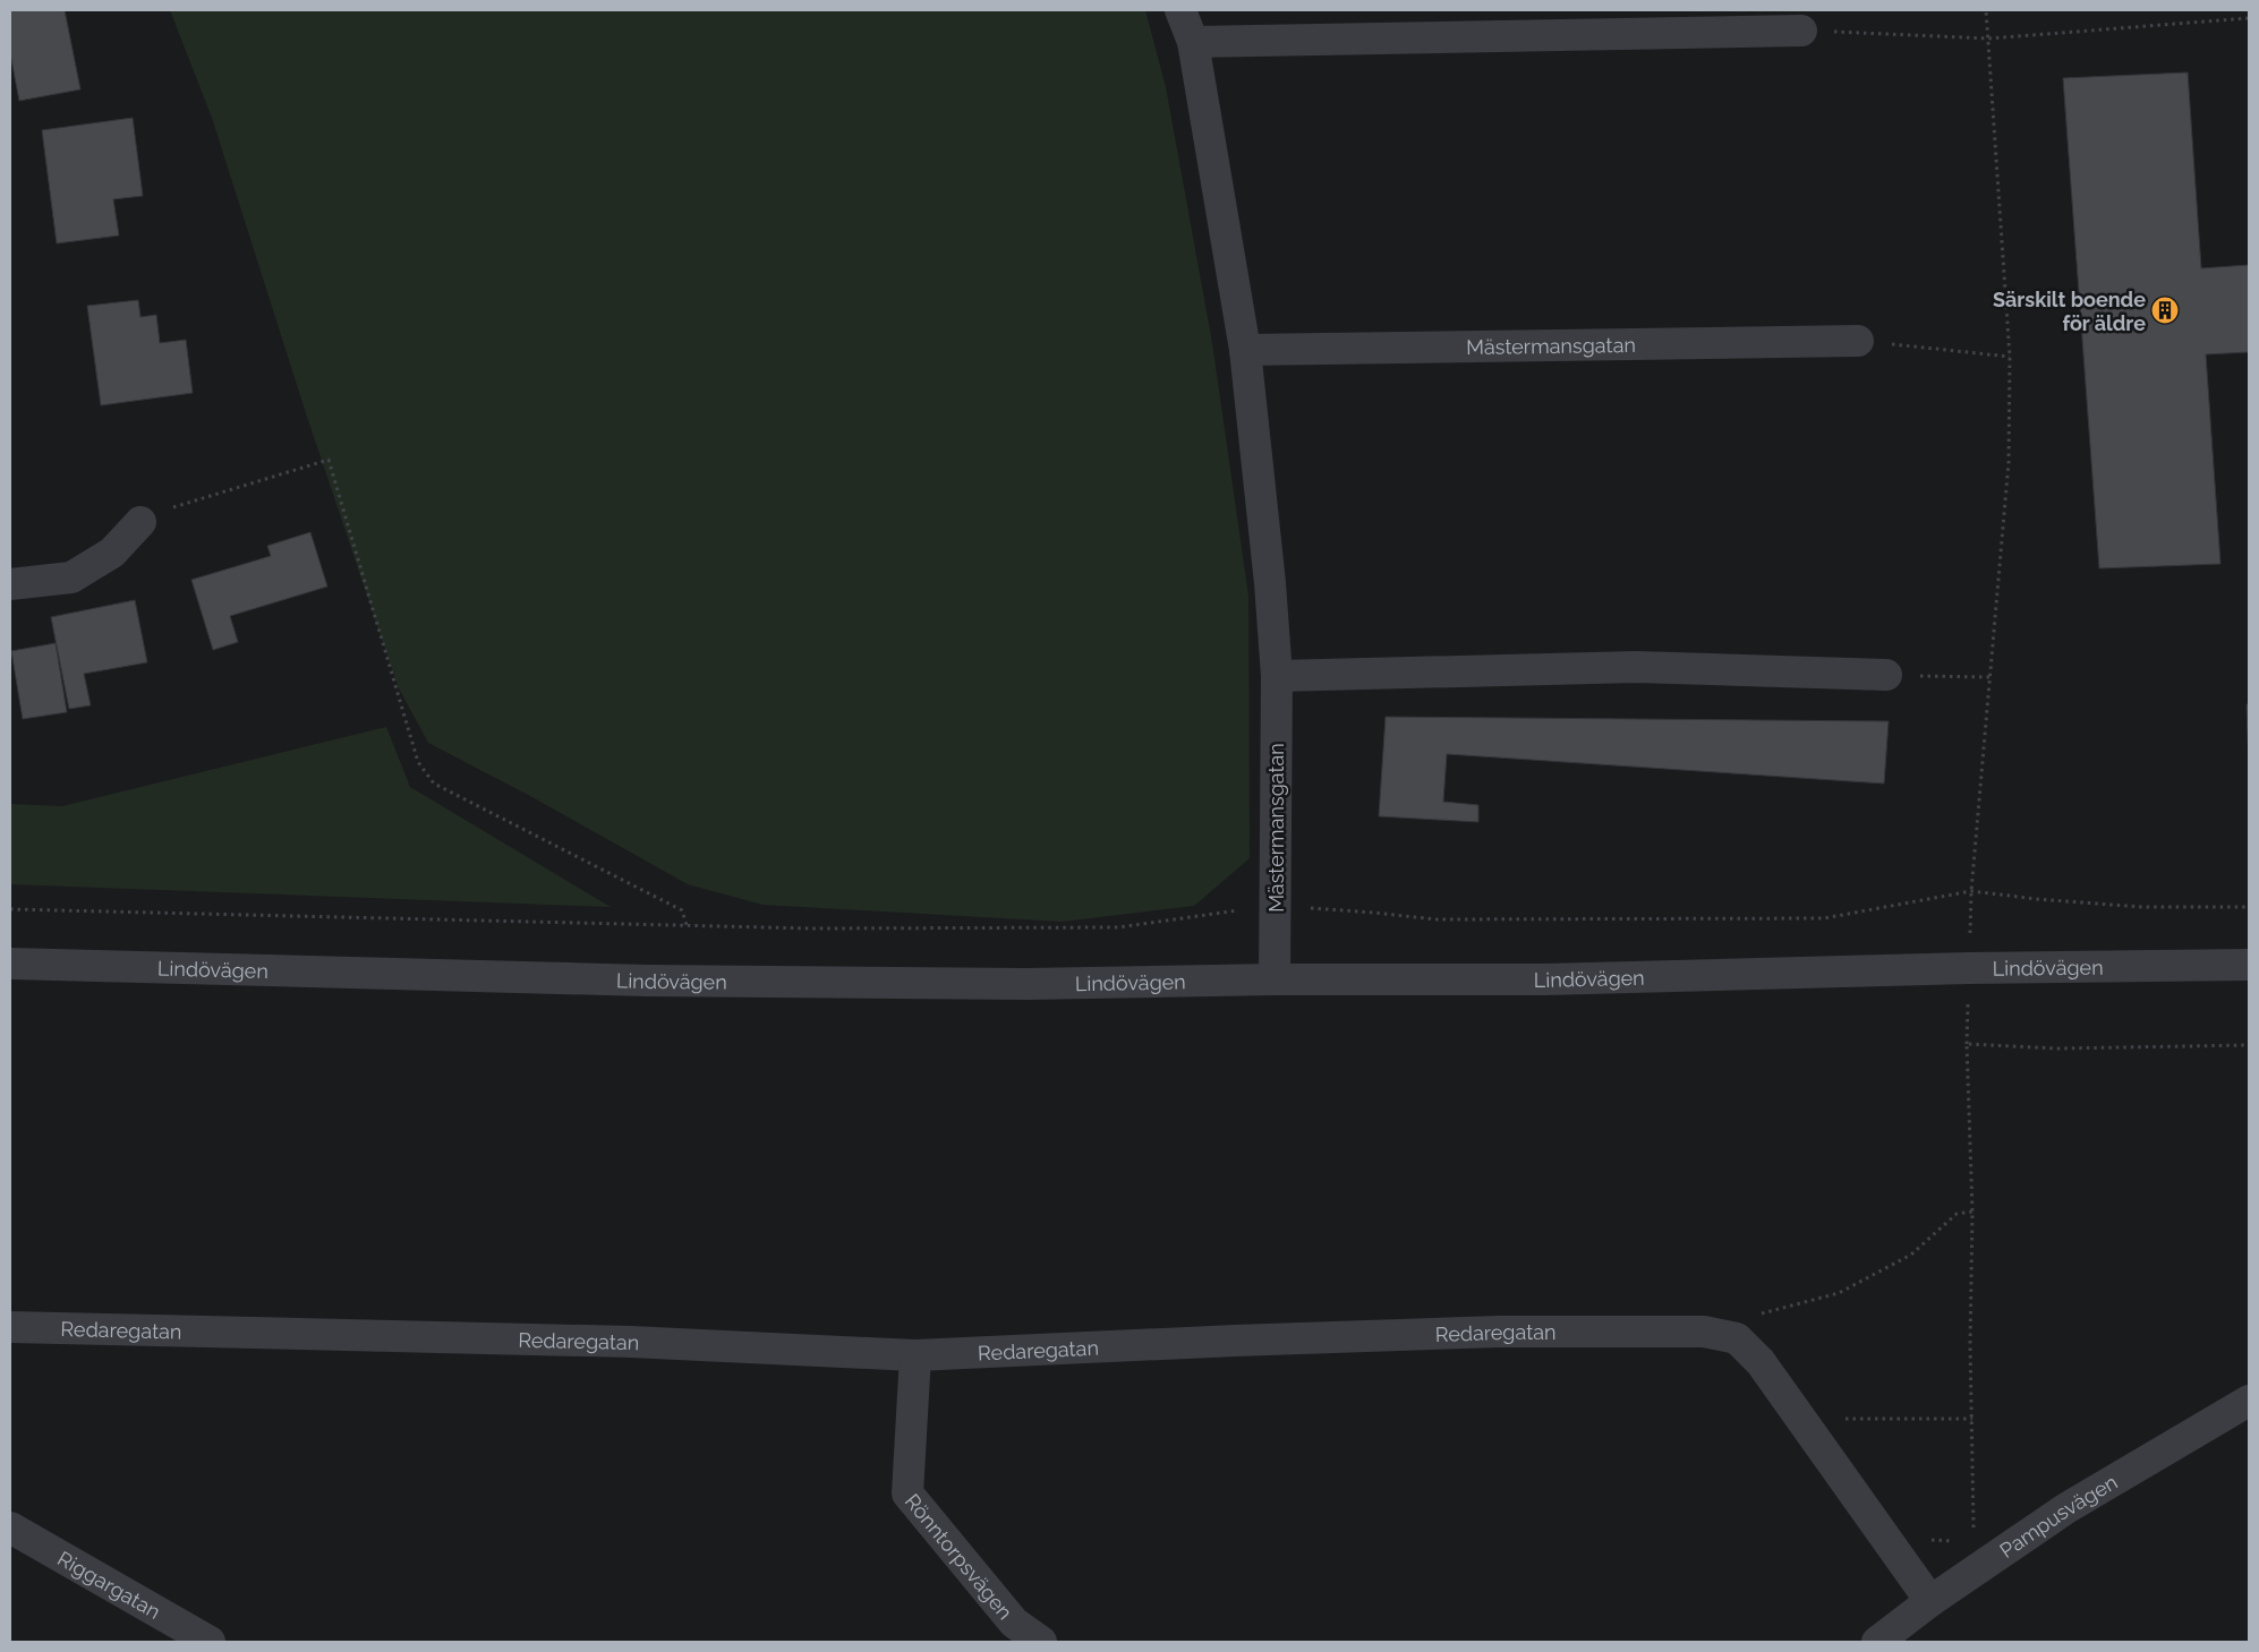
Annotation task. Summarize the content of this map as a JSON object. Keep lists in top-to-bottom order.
{
  "streets": {
    "street": [
      "Mästermansgatan",
      "Lindövägen",
      "Redaregatan",
      "Pampusvägen",
      "Rönntorpsvägen",
      "Riggargatan"
    ]
  },
  "crossings": [
    ["Mästermansgatan", "Lindövägen"],
    ["Redaregatan", "Rönntorpsvägen"]
  ],
  "places": {
    "building": ["Särskilt boende för äldre"]
  }
}
